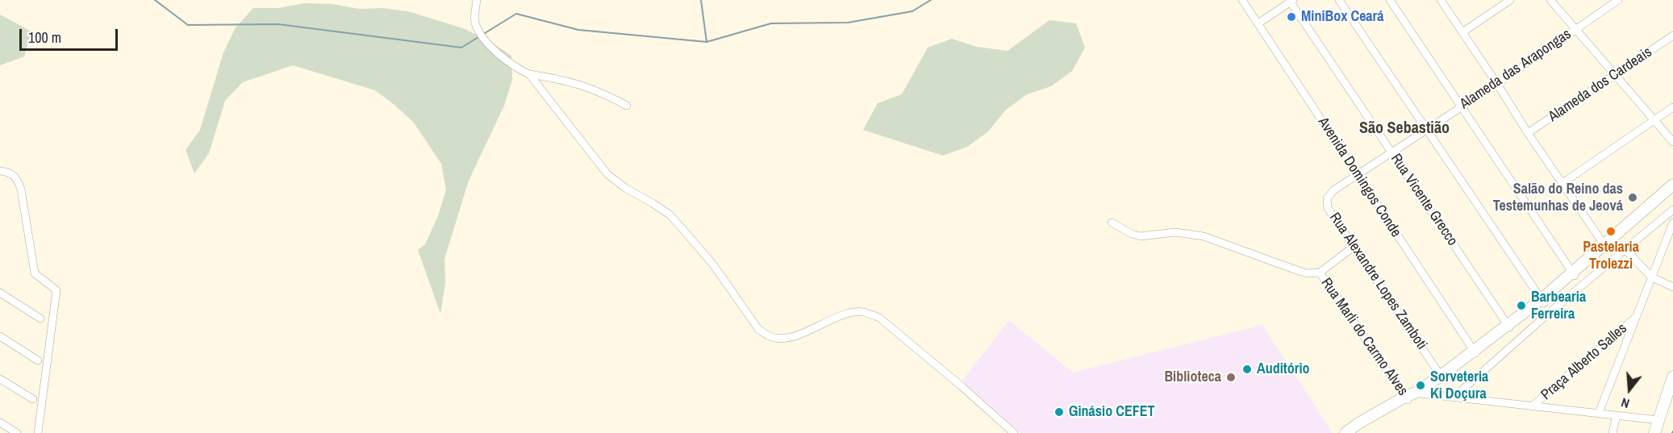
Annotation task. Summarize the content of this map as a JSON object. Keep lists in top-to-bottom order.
{
  "streets": {
    "street": [
      "Alameda das Arapongas",
      "Alameda dos Cardeais",
      "Avenida Domingos Conde",
      "Rua Vicente Grecco",
      "Rua Alexandre Lopes Zamboti",
      "Rua Marli do Carmo Alves",
      "Praça Alberto Salles"
    ]
  },
  "crossings": [
    ["Alameda das Arapongas", "Avenida Domingos Conde"],
    ["Alameda das Arapongas", "Rua Vicente Grecco"],
    ["Alameda das Arapongas", "Rua Alexandre Lopes Zamboti"]
  ],
  "districts": ["São Sebastião"],
  "places": [
    "MiniBox Ceará",
    "Salão do Reino das Testemunhas de Jeová",
    "Pastelaria Trolezzi",
    "Barbearia Ferreira",
    "Auditório",
    "Biblioteca",
    "Sorveteria Ki Doçura",
    "Ginásio CEFET"
  ],
  "scale_bar": "100 m",
  "north": "bottom"
}
